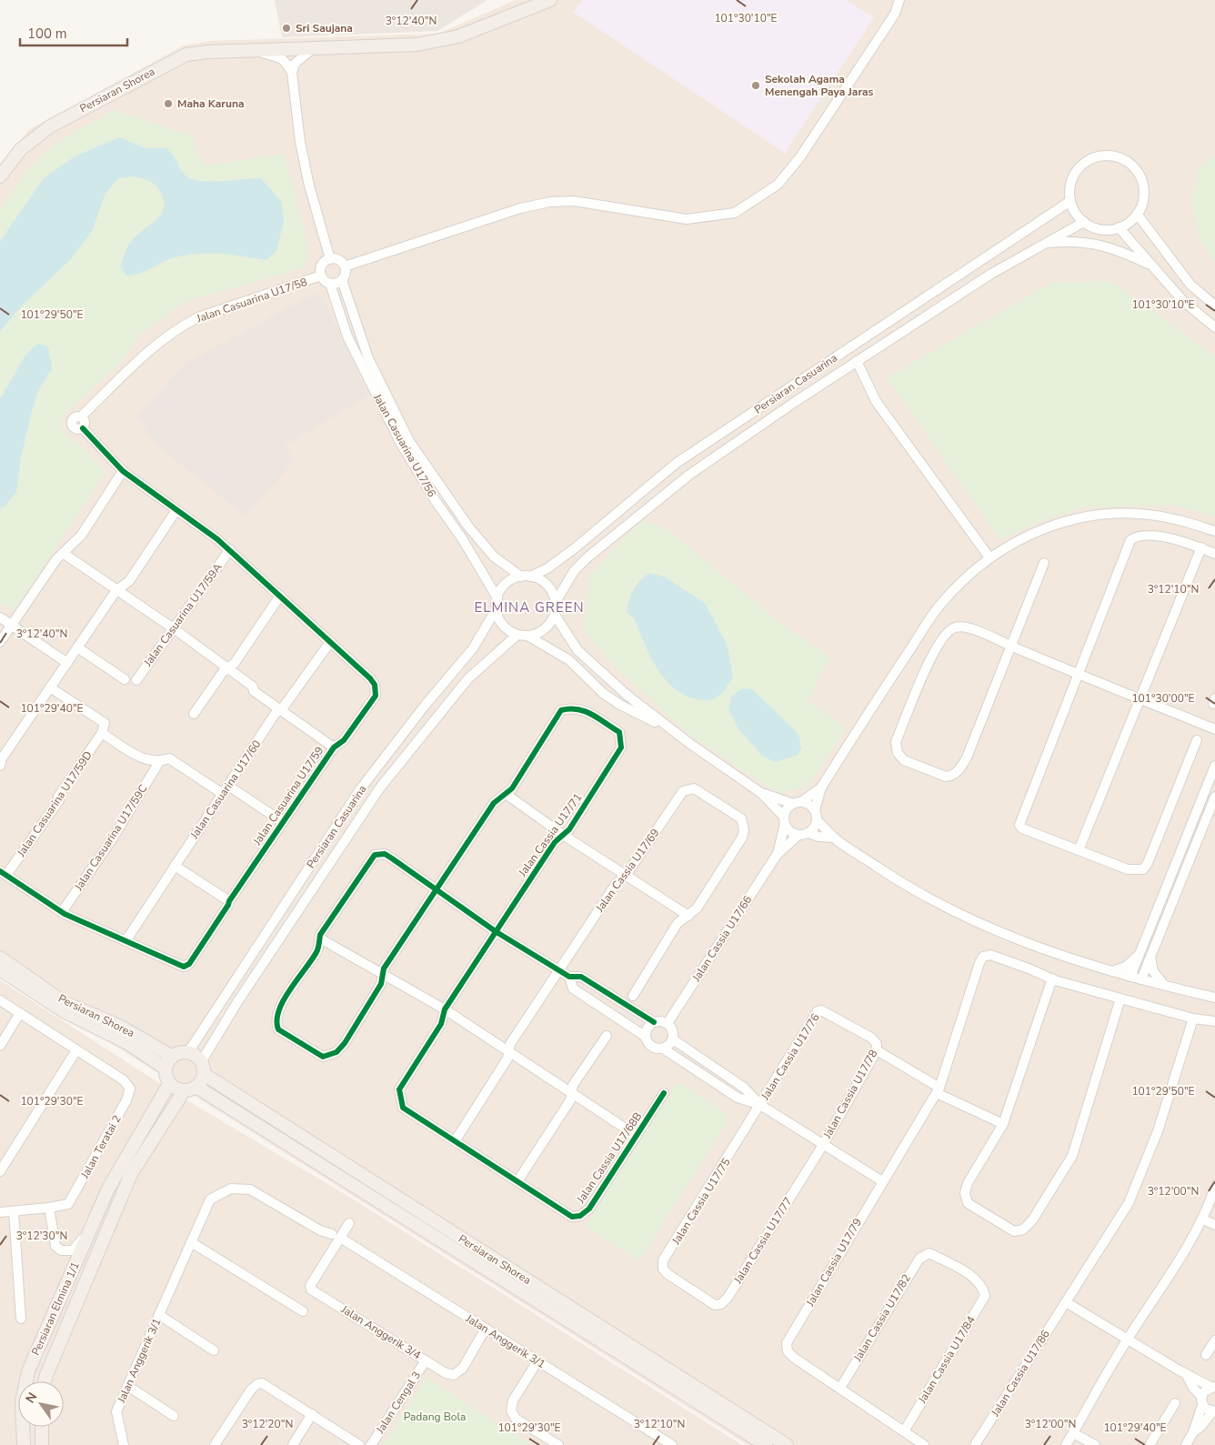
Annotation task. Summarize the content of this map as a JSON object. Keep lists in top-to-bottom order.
{
  "streets": {
    "main road": ["Persiaran Shorea", "Persiaran Elmina 1/1"],
    "street": [
      "Jalan Casuarina U17/58",
      "Persiaran Casuarina",
      "Jalan Casuarina U17/56",
      "Jalan Casuarina U17/59A",
      "Jalan Casuarina U17/60",
      "Jalan Casuarina U17/59",
      "Jalan Casuarina U17/59D",
      "Jalan Cassia U17/71",
      "Jalan Casuarina U17/59C",
      "Jalan Cassia U17/69",
      "Jalan Cassia U17/66",
      "Jalan Cassia U17/76",
      "Jalan Cassia U17/78",
      "Jalan Teratai 2",
      "Jalan Cassia U17/68B",
      "Jalan Cassia U17/75",
      "Jalan Cassia U17/77",
      "Jalan Cassia U17/79",
      "Jalan Cassia U17/82",
      "Jalan Anggerik 3/4",
      "Jalan Anggerik 3/1",
      "Jalan Cassia U17/84",
      "Jalan Cassia U17/86",
      "Jalan Cengal 3"
    ]
  },
  "crossings": [
    ["Persiaran Shorea", "Persiaran Casuarina"],
    ["Persiaran Shorea", "Persiaran Elmina 1/1"],
    ["Jalan Casuarina U17/58", "Jalan Casuarina U17/56"],
    ["Jalan Casuarina U17/58", "Jalan Casuarina U17/59"],
    ["Persiaran Casuarina", "Jalan Casuarina U17/56"],
    ["Persiaran Casuarina", "Persiaran Elmina 1/1"],
    ["Jalan Casuarina U17/59A", "Jalan Casuarina U17/59"],
    ["Jalan Casuarina U17/60", "Jalan Casuarina U17/59"],
    ["Jalan Casuarina U17/59", "Jalan Casuarina U17/59D"],
    ["Jalan Casuarina U17/59", "Jalan Casuarina U17/59C"],
    ["Jalan Cassia U17/71", "Jalan Cassia U17/68B"],
    ["Jalan Cassia U17/69", "Jalan Cassia U17/68B"],
    ["Jalan Cassia U17/76", "Jalan Cassia U17/78"],
    ["Jalan Cassia U17/76", "Jalan Cassia U17/75"],
    ["Jalan Cassia U17/78", "Jalan Cassia U17/77"],
    ["Jalan Cassia U17/75", "Jalan Cassia U17/77"],
    ["Jalan Cassia U17/79", "Jalan Cassia U17/82"],
    ["Jalan Cassia U17/82", "Jalan Cassia U17/84"],
    ["Jalan Anggerik 3/4", "Jalan Anggerik 3/1"],
    ["Jalan Anggerik 3/4", "Jalan Cengal 3"]
  ],
  "districts": ["ELMINA GREEN"],
  "parks": ["Padang Bola"],
  "places": ["Sri Saujana", "Sekolah Agama Menengah Paya Jaras", "Maha Karuna"],
  "scale_bar": "100 m",
  "north": "top left",
  "coordinates": [
    "101°30'10\"E",
    "3°12'40\"N",
    "101°29'50\"E",
    "3°12'10\"N",
    "101°30'00\"E",
    "101°29'40\"E",
    "101°29'30\"E",
    "3°12'00\"N",
    "3°12'30\"N",
    "3°12'20\"N"
  ]
}
